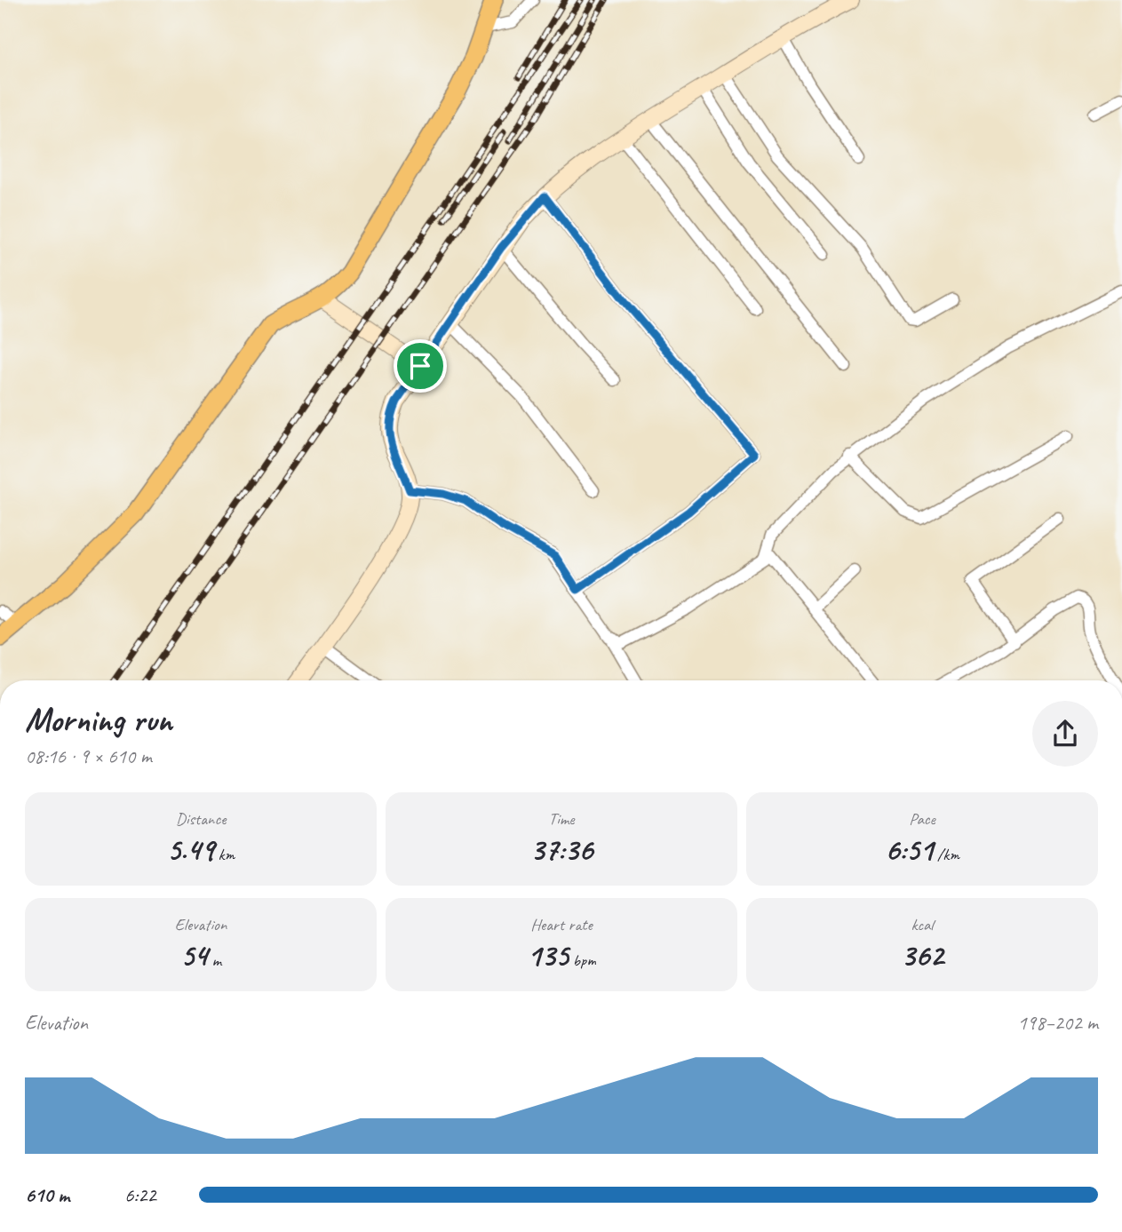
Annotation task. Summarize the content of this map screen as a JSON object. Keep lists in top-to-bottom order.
{
  "page": {
    "heading": ["Morning run", "08:16 · 9 × 610 m"],
    "stats": [
      ["Distance", "5.49 km"],
      ["Time", "37:36"],
      ["Pace", "6:51 /km"],
      ["Elevation", "54 m"],
      ["Heart rate", "135 bpm"],
      ["kcal", "362"]
    ],
    "chart": ["Elevation", "198–202 m"],
    "list": [
      {
        "name": "610 m",
        "note": "6:22"
      }
    ]
  }
}
